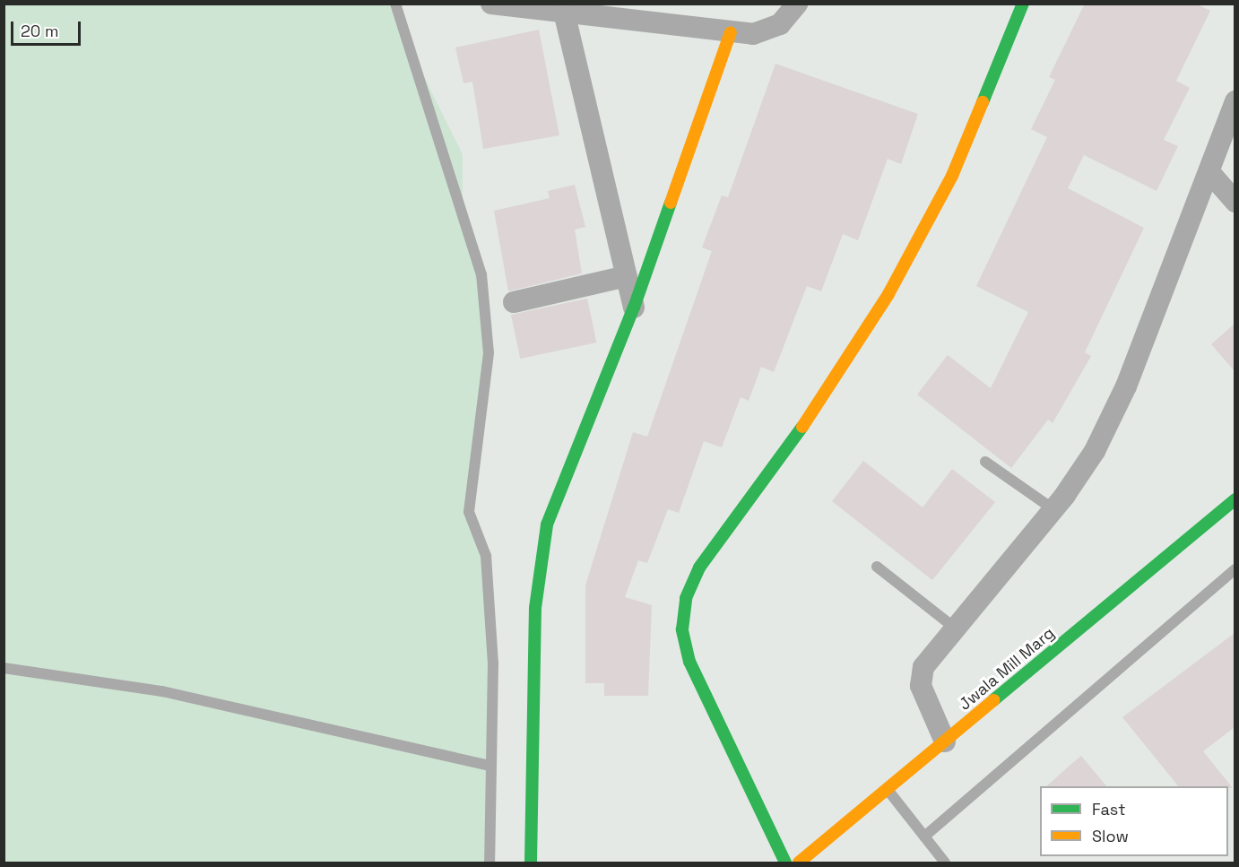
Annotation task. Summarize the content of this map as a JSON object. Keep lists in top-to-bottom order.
{
  "streets": {
    "street": ["Jwala Mill Marg"]
  },
  "legend": ["Fast", "Slow"],
  "scale_bar": "20 m"
}
